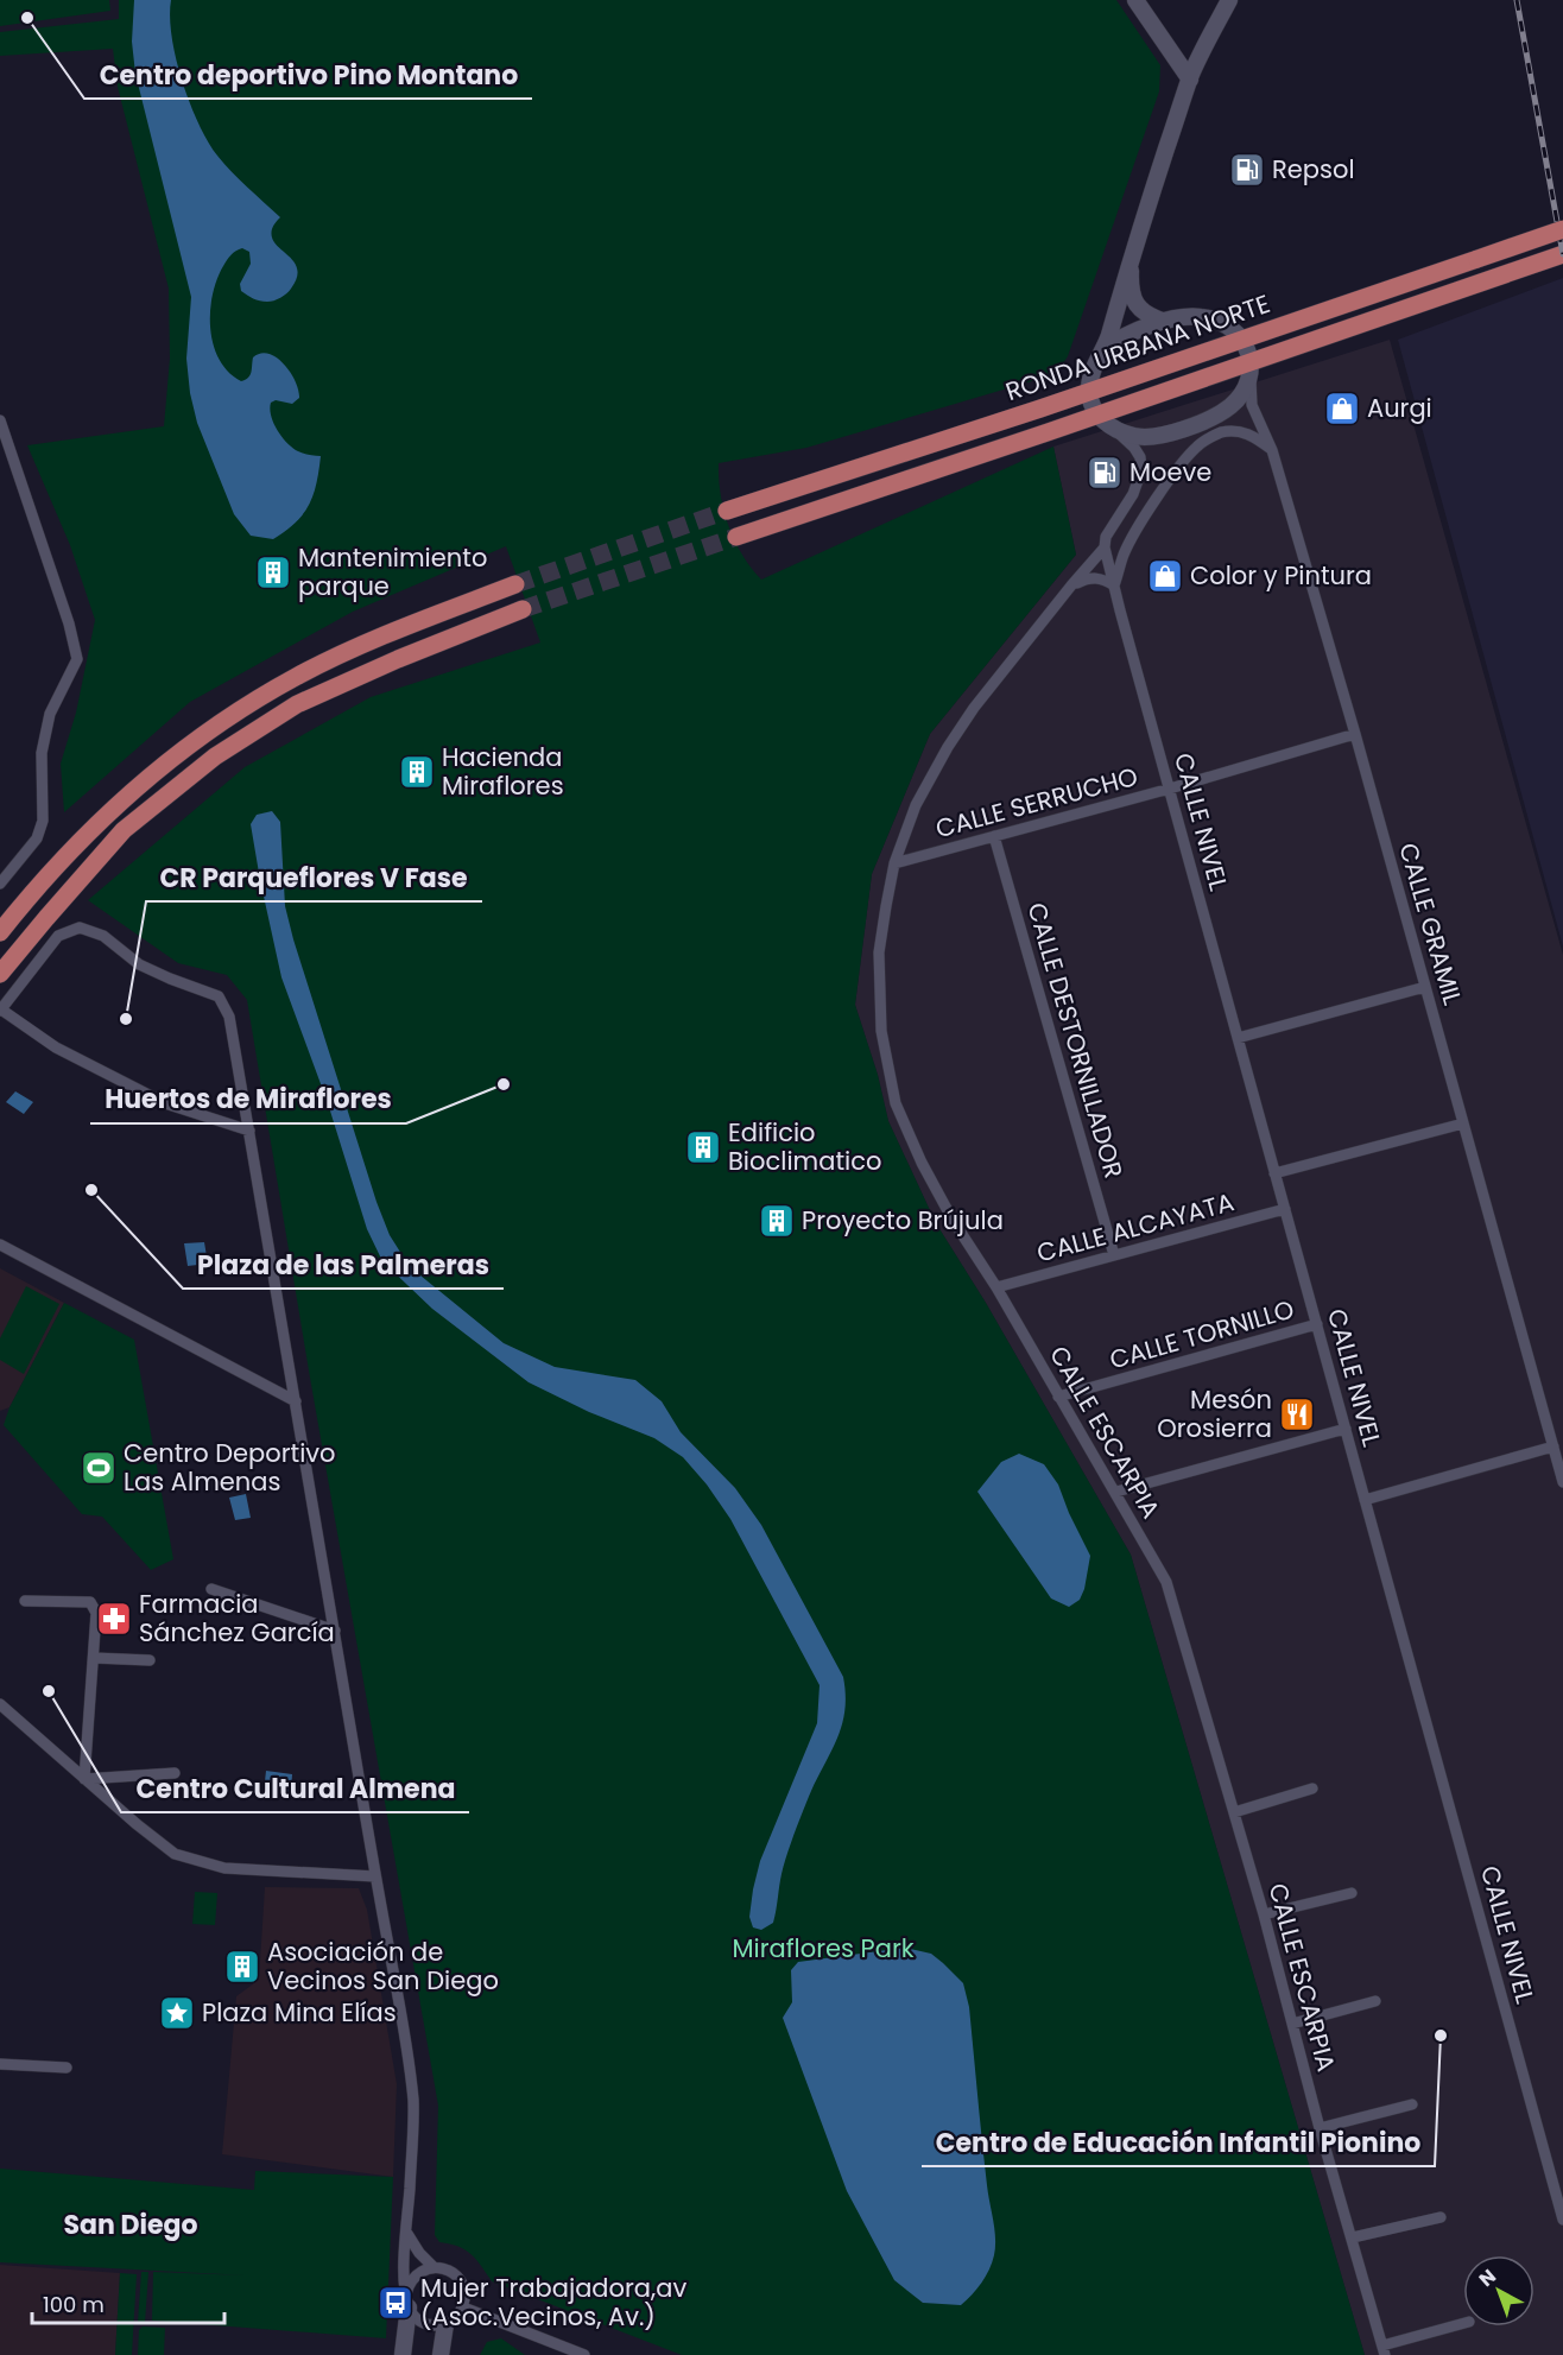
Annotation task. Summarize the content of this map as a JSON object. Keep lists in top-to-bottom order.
{
  "streets": {
    "main road": ["RONDA URBANA NORTE"],
    "street": [
      "CALLE SERRUCHO",
      "CALLE NIVEL",
      "CALLE GRAMIL",
      "CALLE DESTORNILLADOR",
      "CALLE ALCAYATA",
      "CALLE TORNILLO",
      "CALLE ESCARPIA"
    ]
  },
  "crossings": [
    ["CALLE SERRUCHO", "CALLE NIVEL"],
    ["CALLE SERRUCHO", "CALLE GRAMIL"],
    ["CALLE SERRUCHO", "CALLE DESTORNILLADOR"],
    ["CALLE SERRUCHO", "CALLE ESCARPIA"],
    ["CALLE NIVEL", "CALLE ALCAYATA"],
    ["CALLE NIVEL", "CALLE TORNILLO"],
    ["CALLE NIVEL", "CALLE ESCARPIA"],
    ["CALLE DESTORNILLADOR", "CALLE ALCAYATA"],
    ["CALLE ALCAYATA", "CALLE ESCARPIA"],
    ["CALLE TORNILLO", "CALLE ESCARPIA"]
  ],
  "districts": ["San Diego"],
  "parks": ["Miraflores Park"],
  "places": {
    "other": [
      "Centro deportivo Pino Montano",
      "CR Parqueflores V Fase",
      "Huertos de Miraflores",
      "Plaza de las Palmeras",
      "Centro Cultural Almena",
      "Centro de Educación Infantil Pionino"
    ],
    "fuel station": ["Repsol", "Moeve"],
    "shop": ["Aurgi", "Color y Pintura"],
    "building": [
      "Mantenimiento parque",
      "Hacienda Miraflores",
      "Edificio Bioclimatico",
      "Proyecto Brújula",
      "Asociación de Vecinos San Diego"
    ],
    "restaurant": ["Mesón Orosierra"],
    "sports": ["Centro Deportivo Las Almenas"],
    "pharmacy": ["Farmacia Sánchez García"],
    "place": ["Plaza Mina Elías"],
    "bus stop": ["Mujer Trabajadora,av (Asoc.Vecinos, Av.)"]
  },
  "scale_bar": "100 m",
  "north": "top left"
}
